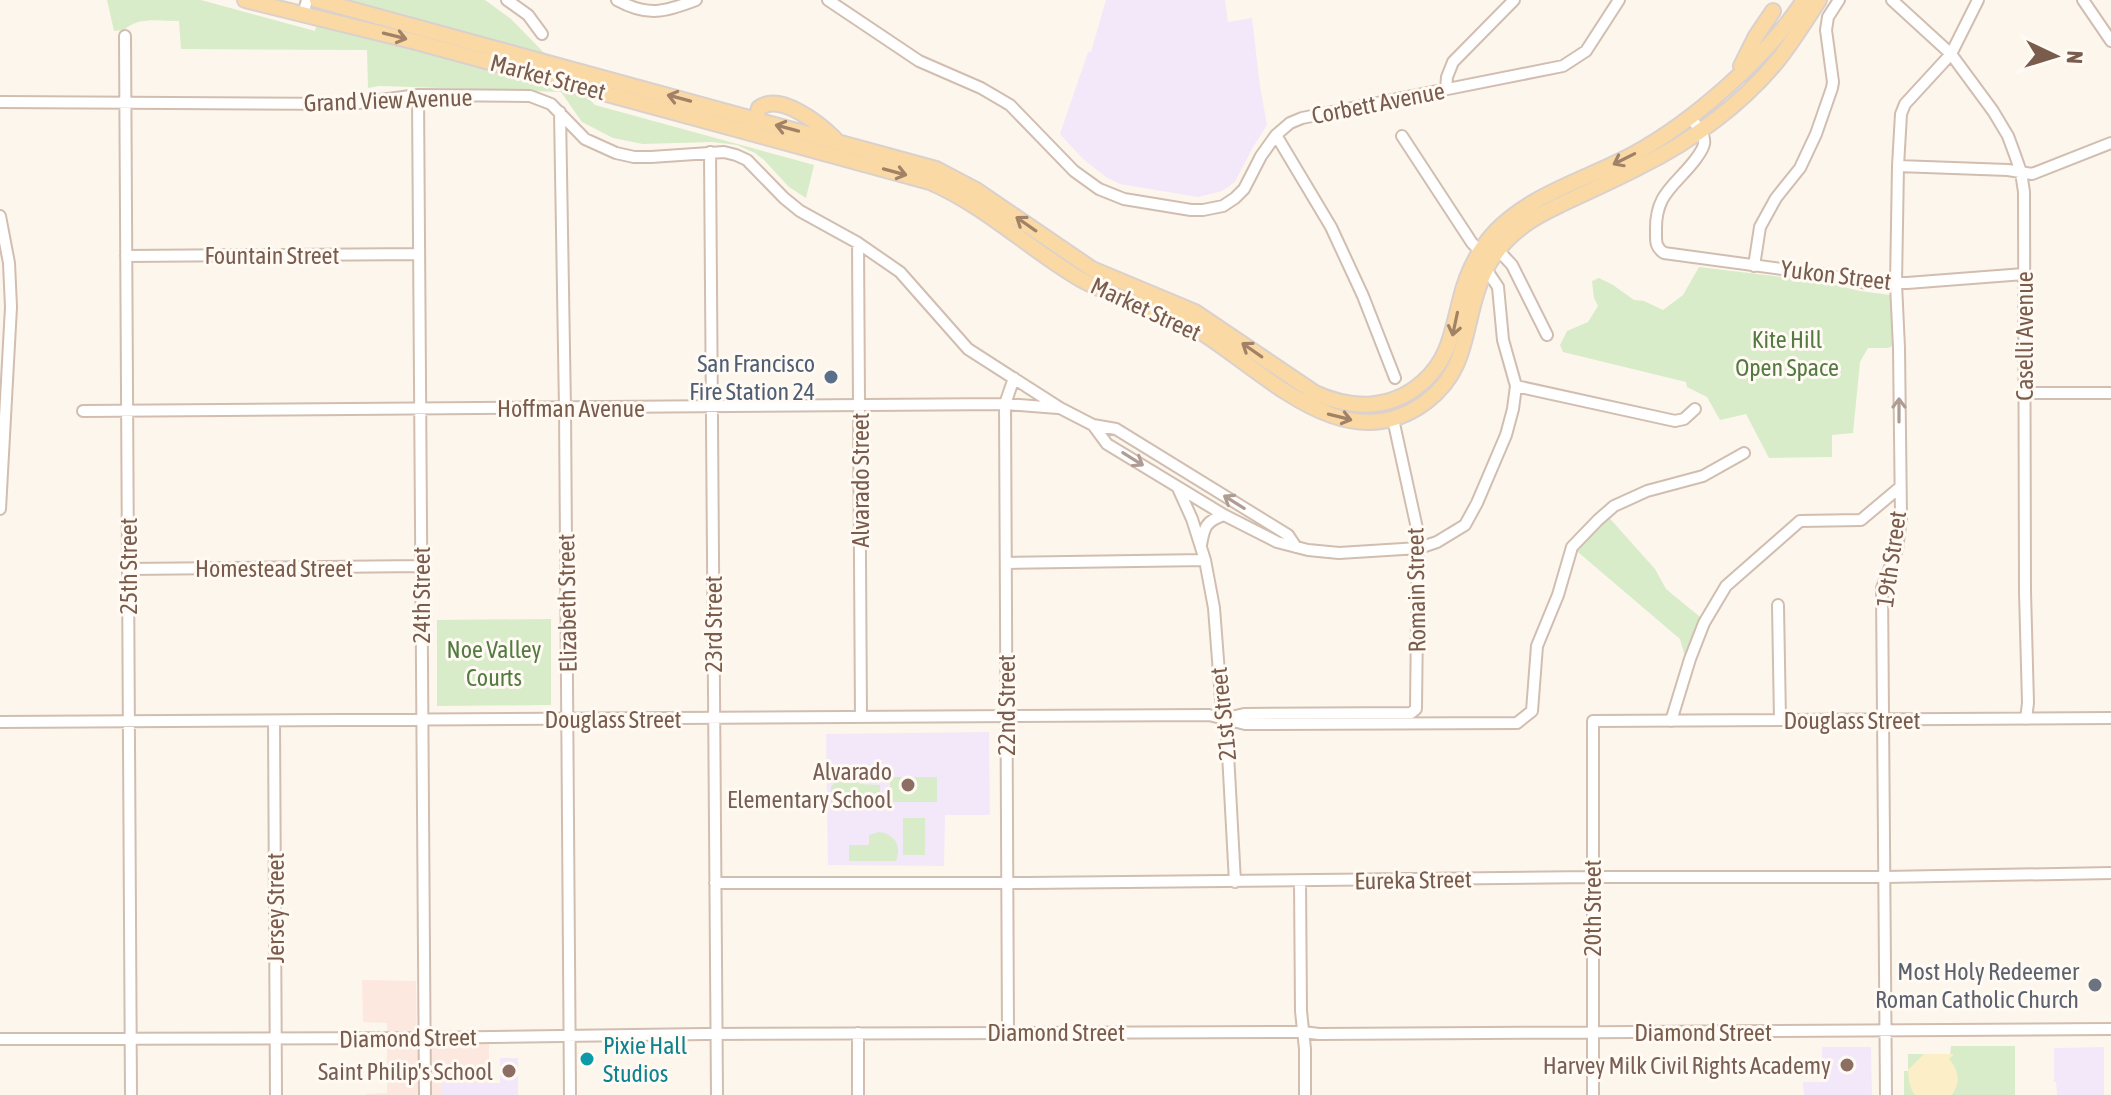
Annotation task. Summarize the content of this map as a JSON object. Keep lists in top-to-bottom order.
{
  "streets": {
    "main road": ["Market Street"],
    "street": [
      "Grand View Avenue",
      "Corbett Avenue",
      "Fountain Street",
      "Yukon Street",
      "Caselli Avenue",
      "Hoffman Avenue",
      "Alvarado Street",
      "19th Street",
      "25th Street",
      "Homestead Street",
      "Romain Street",
      "24th Street",
      "Elizabeth Street",
      "23rd Street",
      "22nd Street",
      "21st Street",
      "Douglass Street",
      "Eureka Street",
      "Jersey Street",
      "20th Street",
      "Diamond Street"
    ]
  },
  "crossings": [
    ["Market Street", "Grand View Avenue"],
    ["Market Street", "Yukon Street"],
    ["Market Street", "Romain Street"],
    ["Grand View Avenue", "Hoffman Avenue"],
    ["Grand View Avenue", "Alvarado Street"],
    ["Grand View Avenue", "25th Street"],
    ["Grand View Avenue", "Romain Street"],
    ["Grand View Avenue", "24th Street"],
    ["Grand View Avenue", "Elizabeth Street"],
    ["Grand View Avenue", "23rd Street"],
    ["Grand View Avenue", "22nd Street"],
    ["Grand View Avenue", "21st Street"],
    ["Fountain Street", "25th Street"],
    ["Fountain Street", "24th Street"],
    ["Yukon Street", "Caselli Avenue"],
    ["Yukon Street", "19th Street"],
    ["Caselli Avenue", "19th Street"],
    ["Caselli Avenue", "Douglass Street"],
    ["Hoffman Avenue", "Alvarado Street"],
    ["Hoffman Avenue", "25th Street"],
    ["Hoffman Avenue", "24th Street"],
    ["Hoffman Avenue", "Elizabeth Street"],
    ["Hoffman Avenue", "23rd Street"],
    ["Hoffman Avenue", "22nd Street"],
    ["Alvarado Street", "Douglass Street"],
    ["19th Street", "Douglass Street"],
    ["19th Street", "Eureka Street"],
    ["19th Street", "Diamond Street"],
    ["25th Street", "Homestead Street"],
    ["25th Street", "Douglass Street"],
    ["25th Street", "Diamond Street"],
    ["Homestead Street", "24th Street"],
    ["Romain Street", "Douglass Street"],
    ["24th Street", "Douglass Street"],
    ["24th Street", "Diamond Street"],
    ["Elizabeth Street", "Douglass Street"],
    ["Elizabeth Street", "Diamond Street"],
    ["23rd Street", "Douglass Street"],
    ["23rd Street", "Eureka Street"],
    ["23rd Street", "Diamond Street"],
    ["22nd Street", "Douglass Street"],
    ["22nd Street", "Eureka Street"],
    ["22nd Street", "Diamond Street"],
    ["21st Street", "Douglass Street"],
    ["21st Street", "Eureka Street"],
    ["Douglass Street", "Jersey Street"],
    ["Douglass Street", "20th Street"],
    ["Eureka Street", "20th Street"],
    ["Jersey Street", "Diamond Street"],
    ["20th Street", "Diamond Street"]
  ],
  "parks": ["Kite Hill Open Space", "Noe Valley Courts"],
  "places": [
    "San Francisco Fire Station 24",
    "Alvarado Elementary School",
    "Most Holy Redeemer Roman Catholic Church",
    "Pixie Hall Studios",
    "Harvey Milk Civil Rights Academy",
    "Saint Philip's School"
  ],
  "north": "right"
}
